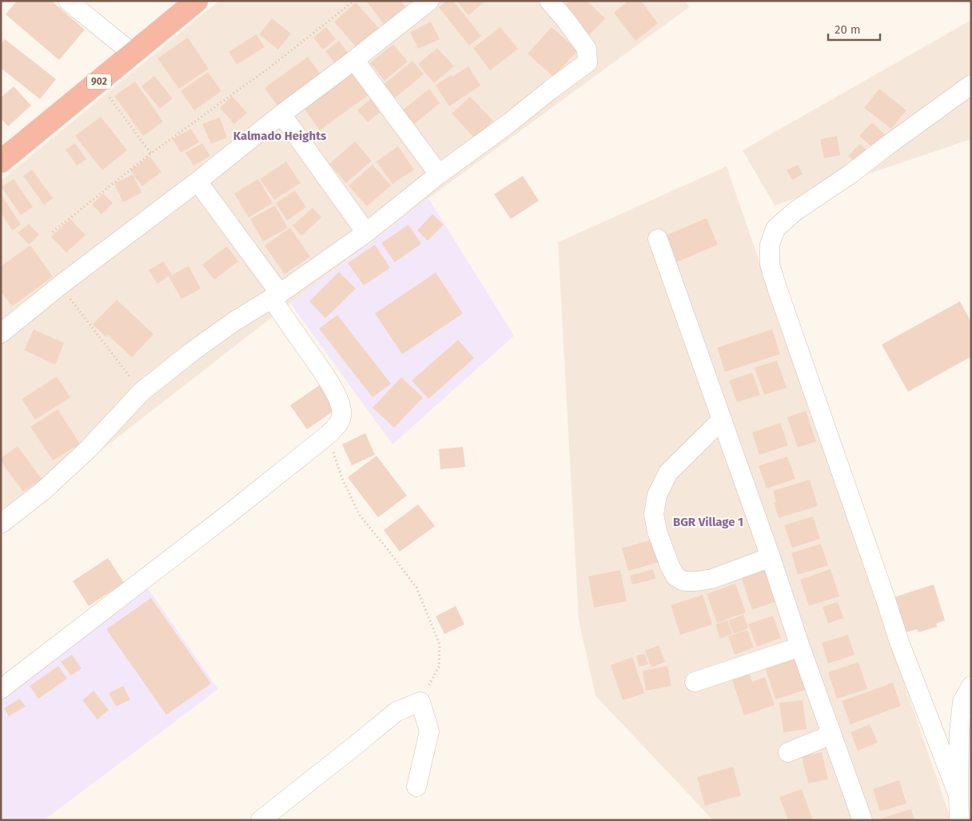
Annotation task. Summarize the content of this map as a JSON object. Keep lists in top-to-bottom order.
{
  "streets": {
    "highway": ["902"]
  },
  "districts": ["Kalmado Heights", "BGR Village 1"],
  "scale_bar": "20 m"
}
